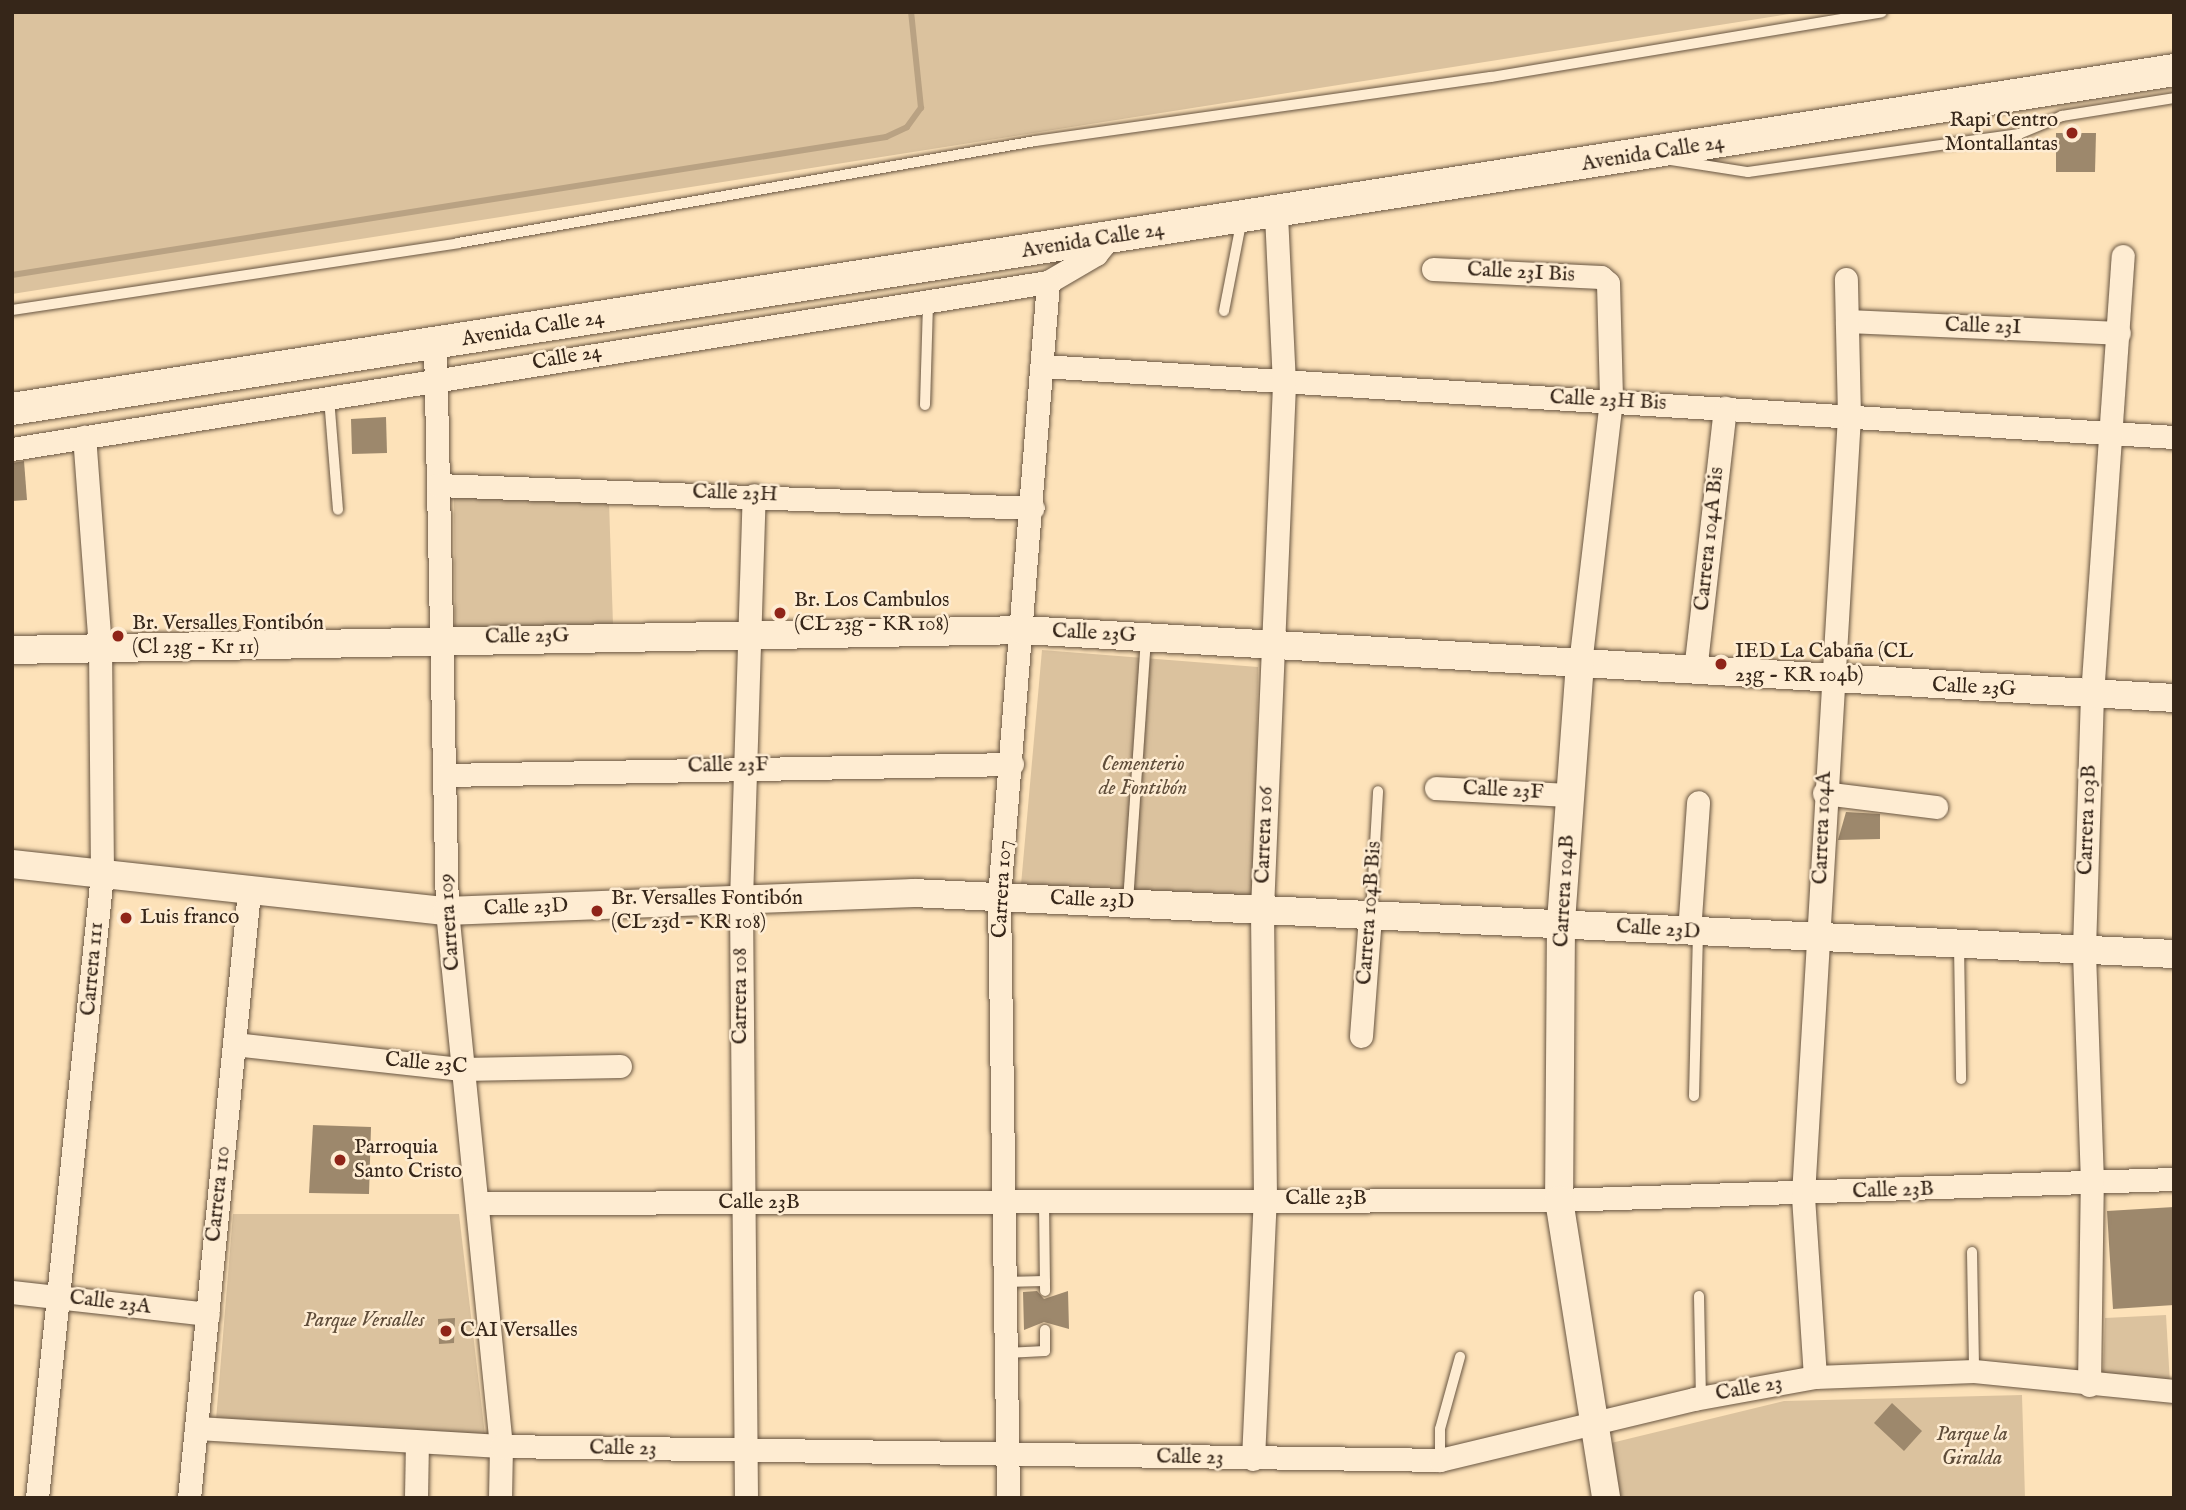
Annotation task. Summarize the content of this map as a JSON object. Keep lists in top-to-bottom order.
{
  "streets": {
    "main road": ["Avenida Calle 24"],
    "street": [
      "Calle 23I Bis",
      "Calle 23I",
      "Calle 24",
      "Calle 23H Bis",
      "Calle 23H",
      "Carrera 104A Bis",
      "Calle 23G",
      "Calle 23F",
      "Carrera 103B",
      "Carrera 104A",
      "Carrera 106",
      "Carrera 107",
      "Carrera 104B",
      "Calle 23D",
      "Carrera 104B Bis",
      "Carrera 109",
      "Carrera 111",
      "Carrera 108",
      "Calle 23C",
      "Calle 23B",
      "Carrera 110",
      "Calle 23A",
      "Calle 23"
    ]
  },
  "crossings": [
    ["Avenida Calle 24", "Calle 24"],
    ["Avenida Calle 24", "Carrera 106"],
    ["Avenida Calle 24", "Carrera 109"],
    ["Calle 23I Bis", "Carrera 104B"],
    ["Calle 23I", "Carrera 103B"],
    ["Calle 23I", "Carrera 104A"],
    ["Calle 24", "Carrera 107"],
    ["Calle 24", "Carrera 109"],
    ["Calle 24", "Carrera 111"],
    ["Calle 23H Bis", "Carrera 104A Bis"],
    ["Calle 23H Bis", "Carrera 103B"],
    ["Calle 23H Bis", "Carrera 104A"],
    ["Calle 23H Bis", "Carrera 106"],
    ["Calle 23H Bis", "Carrera 107"],
    ["Calle 23H Bis", "Carrera 104B"],
    ["Calle 23H", "Carrera 107"],
    ["Calle 23H", "Carrera 109"],
    ["Calle 23H", "Carrera 108"],
    ["Carrera 104A Bis", "Calle 23G"],
    ["Calle 23G", "Carrera 103B"],
    ["Calle 23G", "Carrera 104A"],
    ["Calle 23G", "Carrera 106"],
    ["Calle 23G", "Carrera 107"],
    ["Calle 23G", "Carrera 104B"],
    ["Calle 23G", "Carrera 109"],
    ["Calle 23G", "Carrera 111"],
    ["Calle 23G", "Carrera 108"],
    ["Calle 23F", "Carrera 107"],
    ["Calle 23F", "Carrera 104B"],
    ["Calle 23F", "Carrera 109"],
    ["Calle 23F", "Carrera 108"],
    ["Carrera 103B", "Calle 23D"],
    ["Carrera 103B", "Calle 23B"],
    ["Carrera 103B", "Calle 23"],
    ["Carrera 104A", "Calle 23D"],
    ["Carrera 104A", "Calle 23B"],
    ["Carrera 104A", "Calle 23"],
    ["Carrera 106", "Calle 23D"],
    ["Carrera 106", "Calle 23B"],
    ["Carrera 106", "Calle 23"],
    ["Carrera 107", "Calle 23D"],
    ["Carrera 107", "Calle 23B"],
    ["Carrera 107", "Calle 23"],
    ["Carrera 104B", "Calle 23D"],
    ["Carrera 104B", "Calle 23B"],
    ["Carrera 104B", "Calle 23"],
    ["Calle 23D", "Carrera 104B Bis"],
    ["Calle 23D", "Carrera 109"],
    ["Calle 23D", "Carrera 111"],
    ["Calle 23D", "Carrera 108"],
    ["Calle 23D", "Carrera 110"],
    ["Carrera 109", "Calle 23C"],
    ["Carrera 109", "Calle 23B"],
    ["Carrera 109", "Calle 23"],
    ["Carrera 111", "Calle 23A"],
    ["Carrera 108", "Calle 23B"],
    ["Carrera 108", "Calle 23"],
    ["Calle 23C", "Carrera 110"],
    ["Carrera 110", "Calle 23A"],
    ["Carrera 110", "Calle 23"]
  ],
  "parks": ["Cementerio de Fontibón", "Parque Versalles", "Parque la Giralda"],
  "places": [
    "Rapi Centro Montallantas",
    "Br. Los Cambulos (CL 23g - KR 108)",
    "Br. Versalles Fontibón (Cl 23g - Kr 11)",
    "IED La Cabaña (CL 23g - KR 104b)",
    "Br. Versalles Fontibón (CL 23d - KR 108)",
    "Luis franco",
    "Parroquia Santo Cristo",
    "CAI Versalles"
  ]
}
